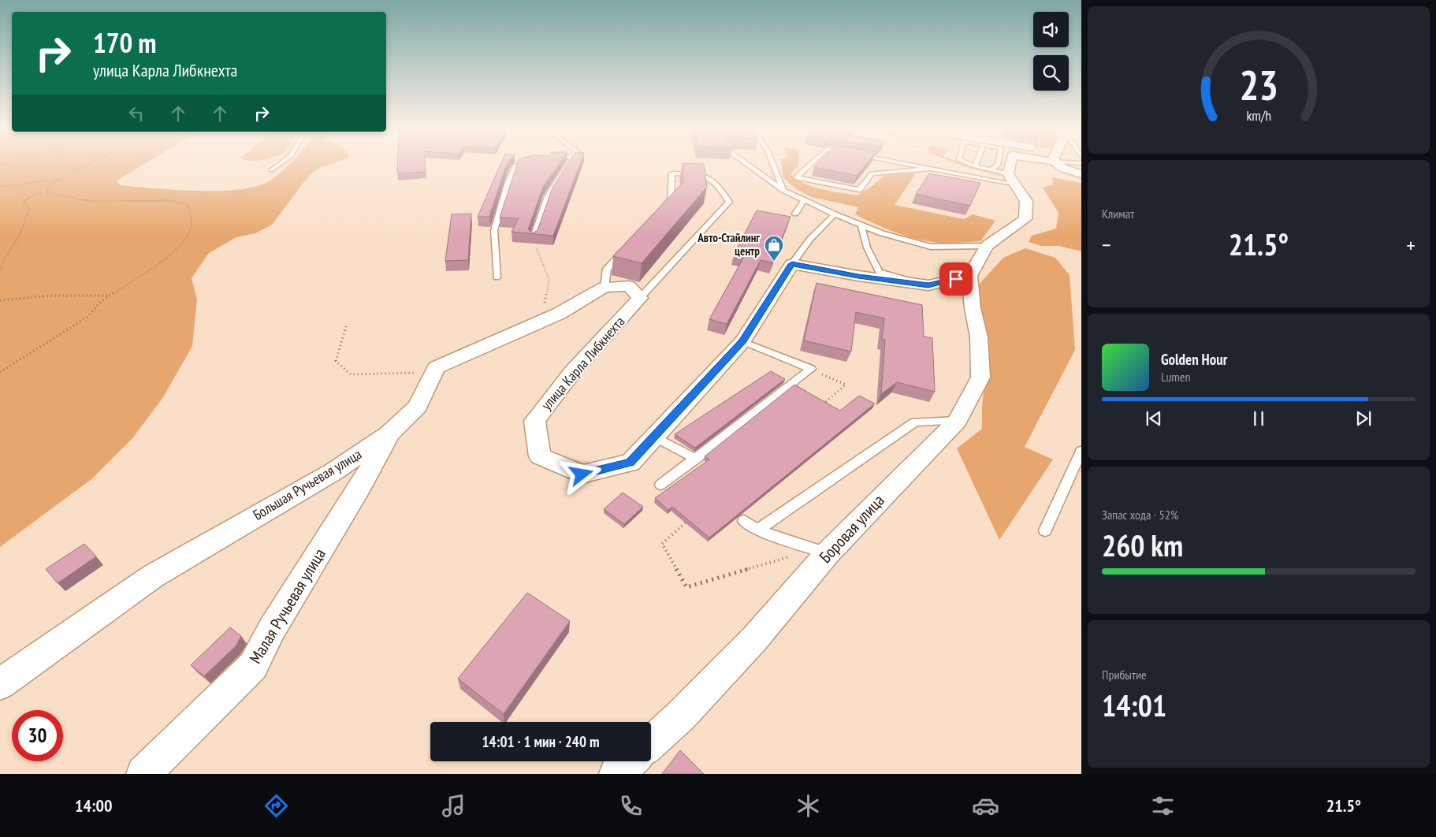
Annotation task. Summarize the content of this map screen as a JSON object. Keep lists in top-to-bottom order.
{
  "streets": {
    "street": [
      "улица Карла Либкнехта",
      "Большая Ручьевая улица",
      "Боровая улица",
      "Малая Ручьевая улица"
    ]
  },
  "crossings": [
    ["Большая Ручьевая улица", "Малая Ручьевая улица"]
  ],
  "places": {
    "shop": ["Авто-Стайлинг центр"]
  },
  "page": {
    "turn": ["170 m", "улица Карла Либкнехта"],
    "tile": [
      "Климат",
      ["Запас хода · 52%", "260 km"],
      ["Прибытие", "14:01"]
    ],
    "heat": ["−", "21.5°", "+"],
    "song": ["Golden Hour", "Lumen"],
    "limit": "30",
    "trip": "14:01 · 1 мин · 240 m",
    "tabs": ["14:00", "21.5°"],
    "gauge": ["23", "km/h"]
  }
}
